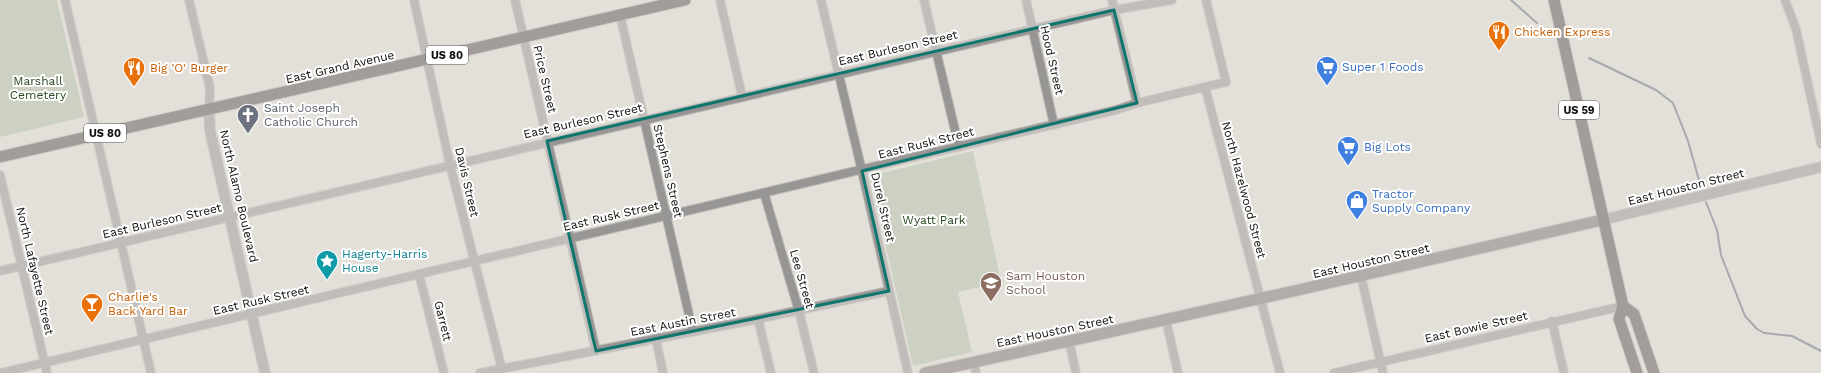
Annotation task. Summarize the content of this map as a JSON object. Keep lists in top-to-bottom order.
{
  "streets": {
    "highway": ["US 80", "East Grand Avenue", "US 59"],
    "main road": ["East Houston Street"],
    "street": [
      "East Burleson Street",
      "Hood Street",
      "Price Street",
      "East Rusk Street",
      "Stephens Street",
      "Davis Street",
      "North Hazelwood Street",
      "North Alamo Boulevard",
      "Durel Street",
      "North Lafayette Street",
      "Lee Street",
      "Garrett",
      "East Austin Street",
      "East Bowie Street"
    ]
  },
  "crossings": [
    ["East Burleson Street", "Hood Street"],
    ["East Burleson Street", "Price Street"],
    ["East Burleson Street", "Stephens Street"],
    ["East Burleson Street", "Davis Street"],
    ["East Burleson Street", "North Alamo Boulevard"],
    ["East Burleson Street", "Durel Street"],
    ["East Burleson Street", "North Lafayette Street"],
    ["Hood Street", "East Rusk Street"],
    ["East Grand Avenue", "Price Street"],
    ["East Grand Avenue", "Stephens Street"],
    ["East Grand Avenue", "Davis Street"],
    ["East Grand Avenue", "North Alamo Boulevard"],
    ["Price Street", "East Rusk Street"],
    ["Price Street", "East Austin Street"],
    ["US 59", "East Houston Street"],
    ["US 59", "East Bowie Street"],
    ["East Rusk Street", "Stephens Street"],
    ["East Rusk Street", "Davis Street"],
    ["East Rusk Street", "North Hazelwood Street"],
    ["East Rusk Street", "North Alamo Boulevard"],
    ["East Rusk Street", "Durel Street"],
    ["East Rusk Street", "North Lafayette Street"],
    ["East Rusk Street", "Lee Street"],
    ["East Rusk Street", "Garrett"],
    ["Stephens Street", "East Austin Street"],
    ["Davis Street", "East Austin Street"],
    ["East Houston Street", "North Hazelwood Street"],
    ["Durel Street", "East Austin Street"],
    ["Lee Street", "East Austin Street"]
  ],
  "parks": ["Marshall Cemetery", "Wyatt Park"],
  "places": {
    "restaurant": ["Chicken Express", "Big 'O' Burger"],
    "supermarket": ["Super 1 Foods", "Big Lots"],
    "church": ["Saint Joseph Catholic Church"],
    "shop": ["Tractor Supply Company"],
    "place": ["Hagerty-Harris House"],
    "school or university": ["Sam Houston School"],
    "bar": ["Charlie's Back Yard Bar"]
  }
}
